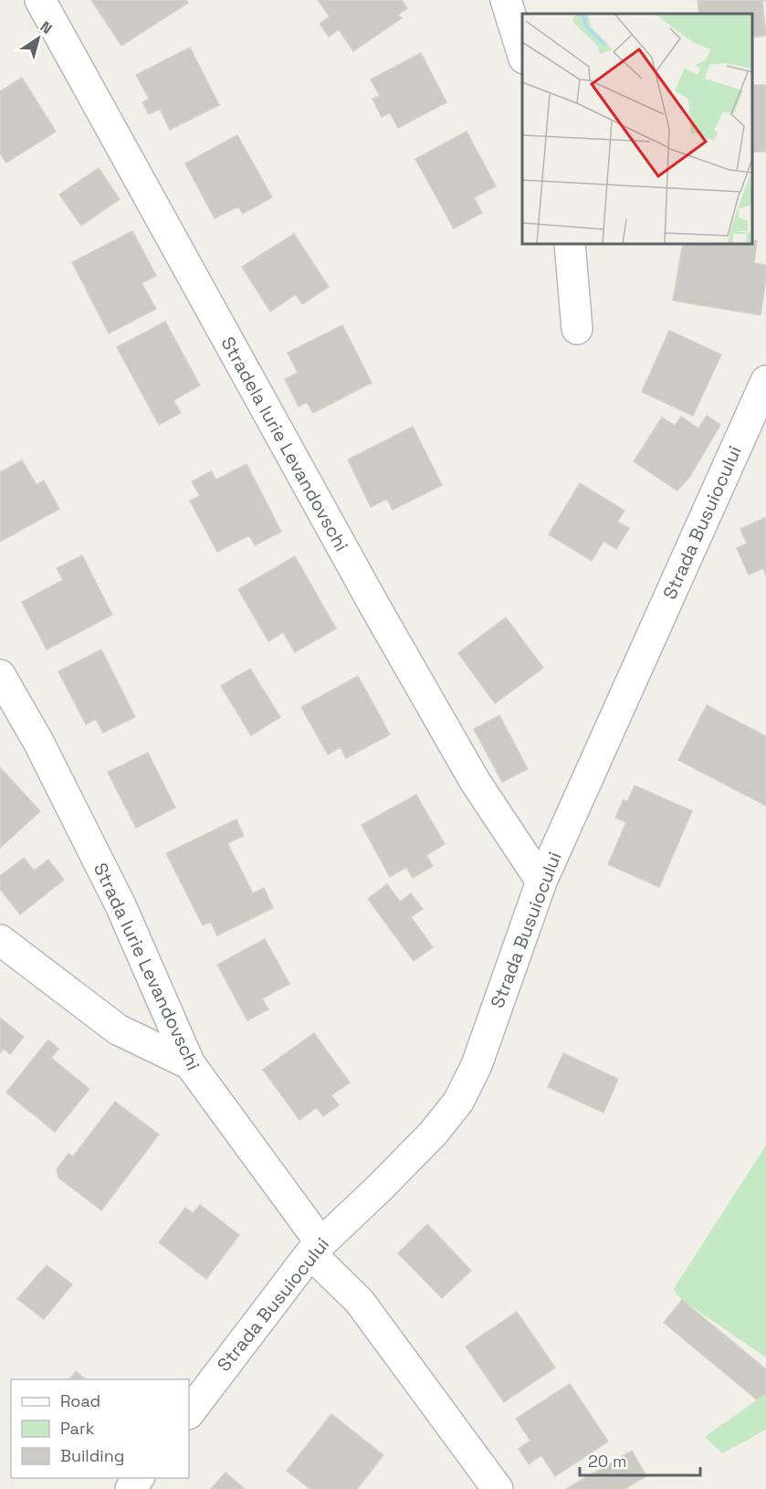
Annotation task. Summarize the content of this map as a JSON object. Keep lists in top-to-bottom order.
{
  "streets": {
    "street": ["Stradela Iurie Levandovschi", "Strada Busuiocului", "Strada Iurie Levandovschi"]
  },
  "crossings": [
    ["Stradela Iurie Levandovschi", "Strada Busuiocului"],
    ["Strada Busuiocului", "Strada Iurie Levandovschi"]
  ],
  "legend": ["Road", "Park", "Building"],
  "scale_bar": "20 m",
  "north": "top right"
}
